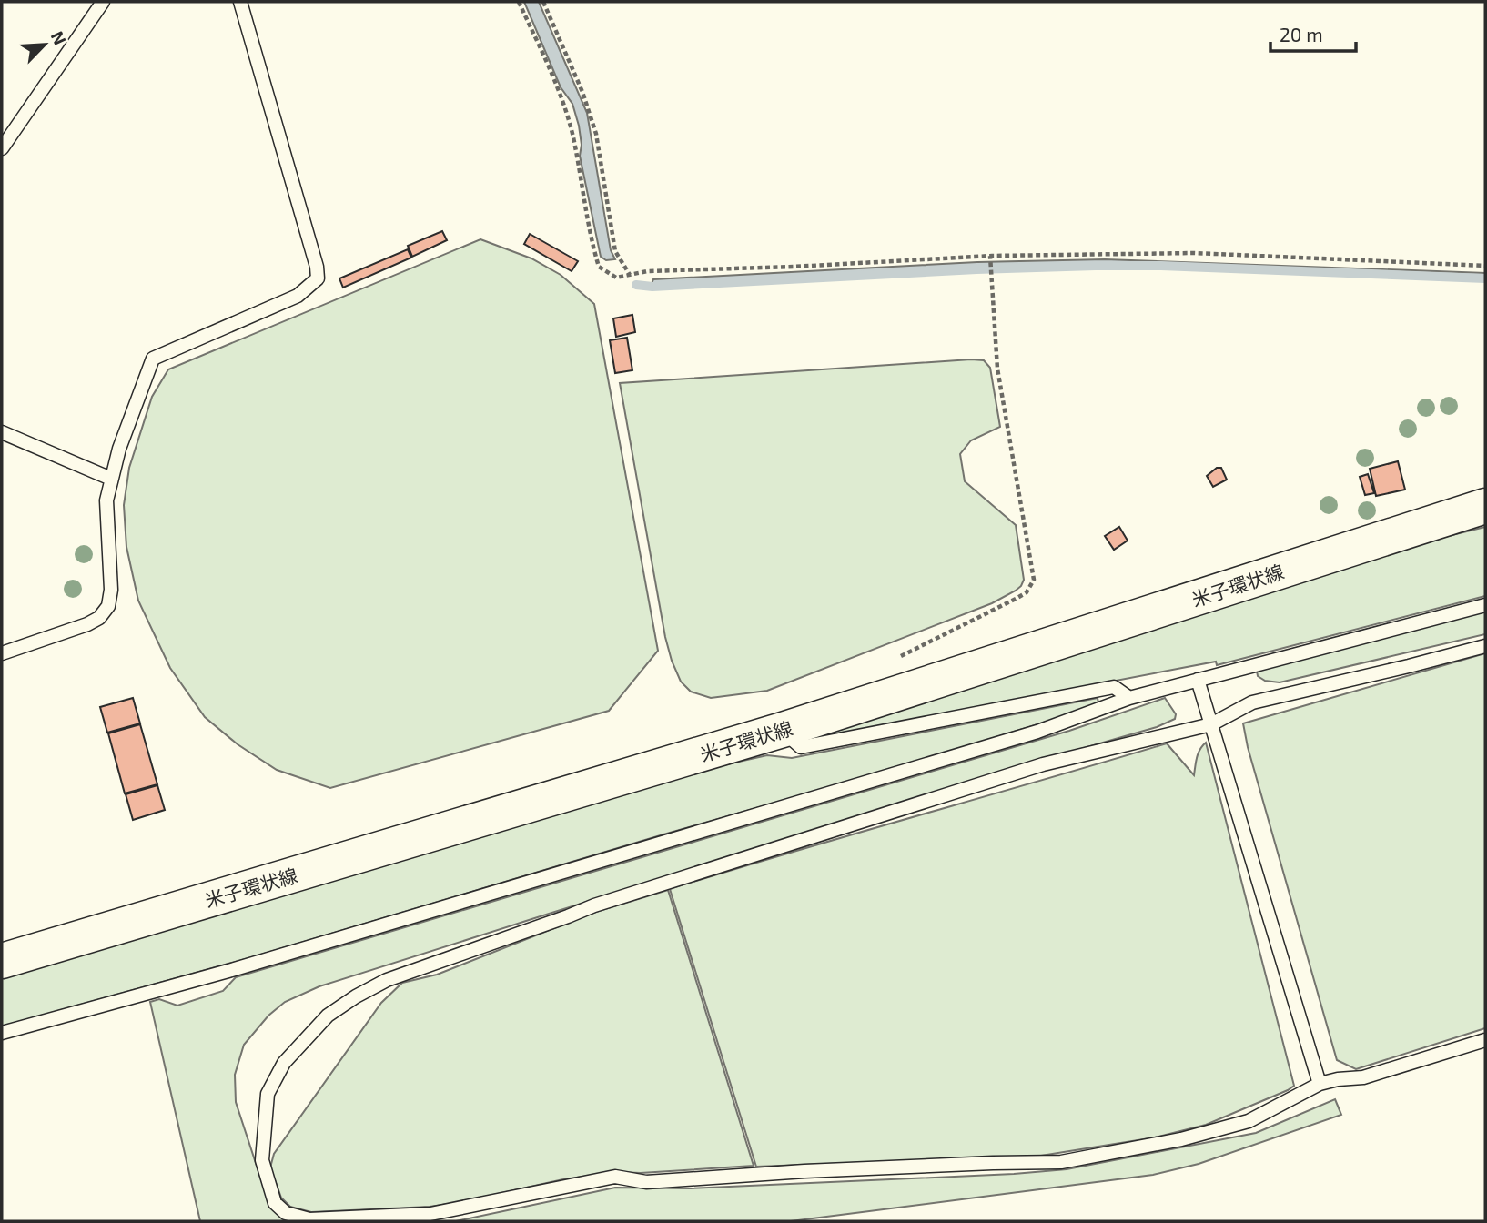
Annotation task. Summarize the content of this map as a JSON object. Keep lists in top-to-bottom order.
{
  "streets": {
    "main road": ["米子環状線"]
  },
  "scale_bar": "20 m",
  "north": "top right"
}
